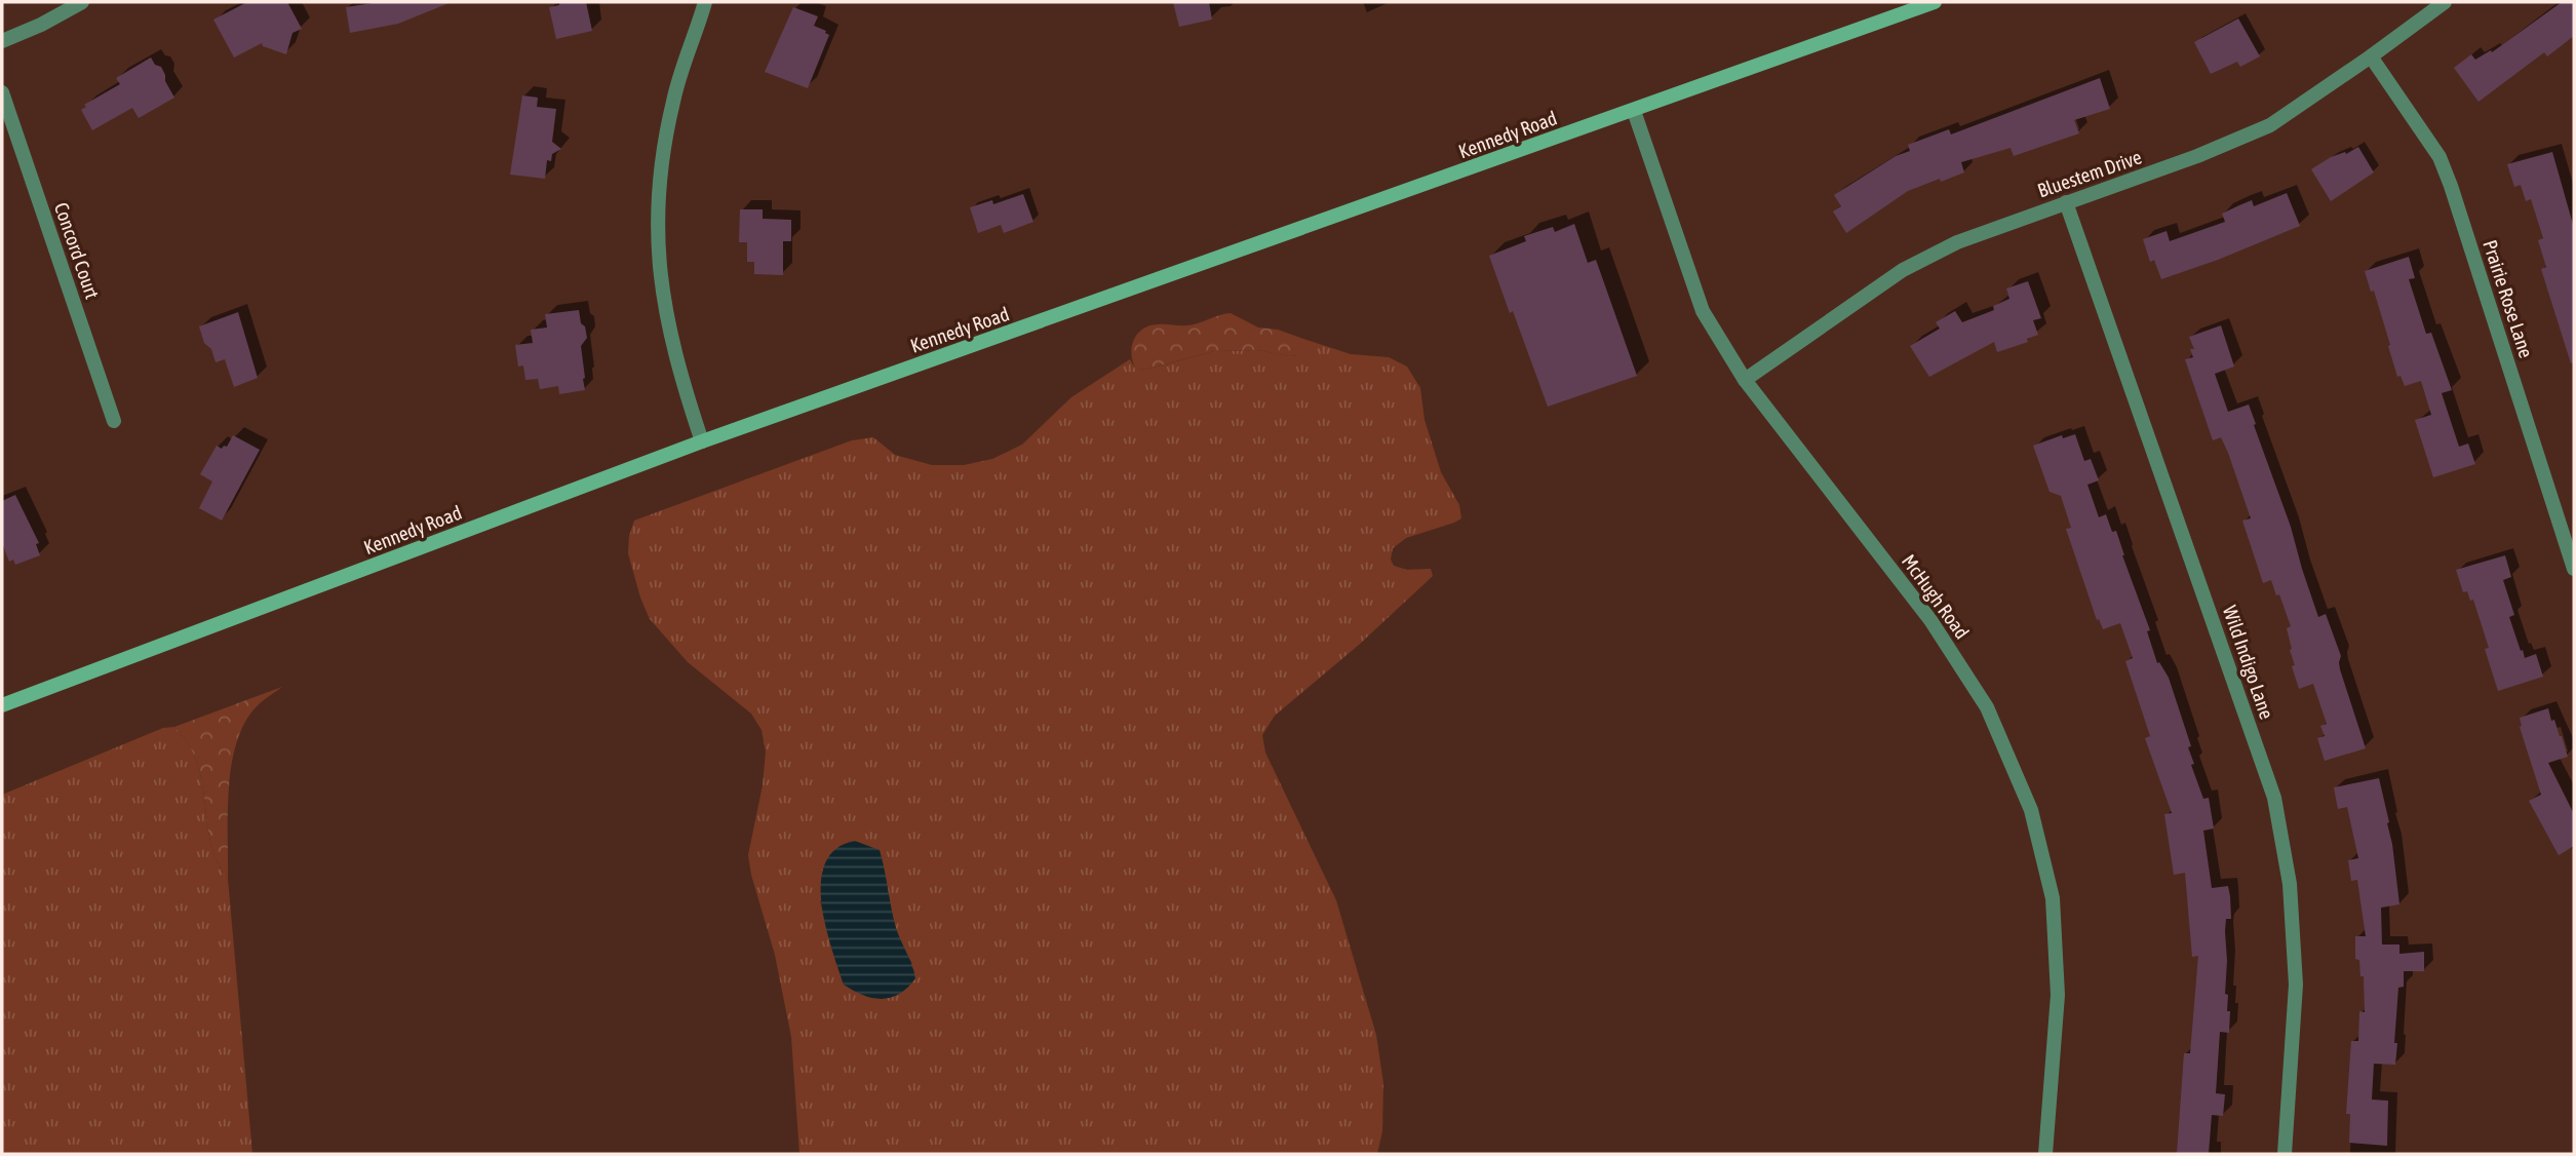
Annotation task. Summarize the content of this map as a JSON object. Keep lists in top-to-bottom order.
{
  "streets": {
    "main road": ["Kennedy Road"],
    "street": [
      "Bluestem Drive",
      "Concord Court",
      "Prairie Rose Lane",
      "McHugh Road",
      "Wild Indigo Lane"
    ]
  },
  "crossings": [
    ["Kennedy Road", "McHugh Road"],
    ["Bluestem Drive", "Prairie Rose Lane"],
    ["Bluestem Drive", "McHugh Road"],
    ["Bluestem Drive", "Wild Indigo Lane"]
  ]
}
